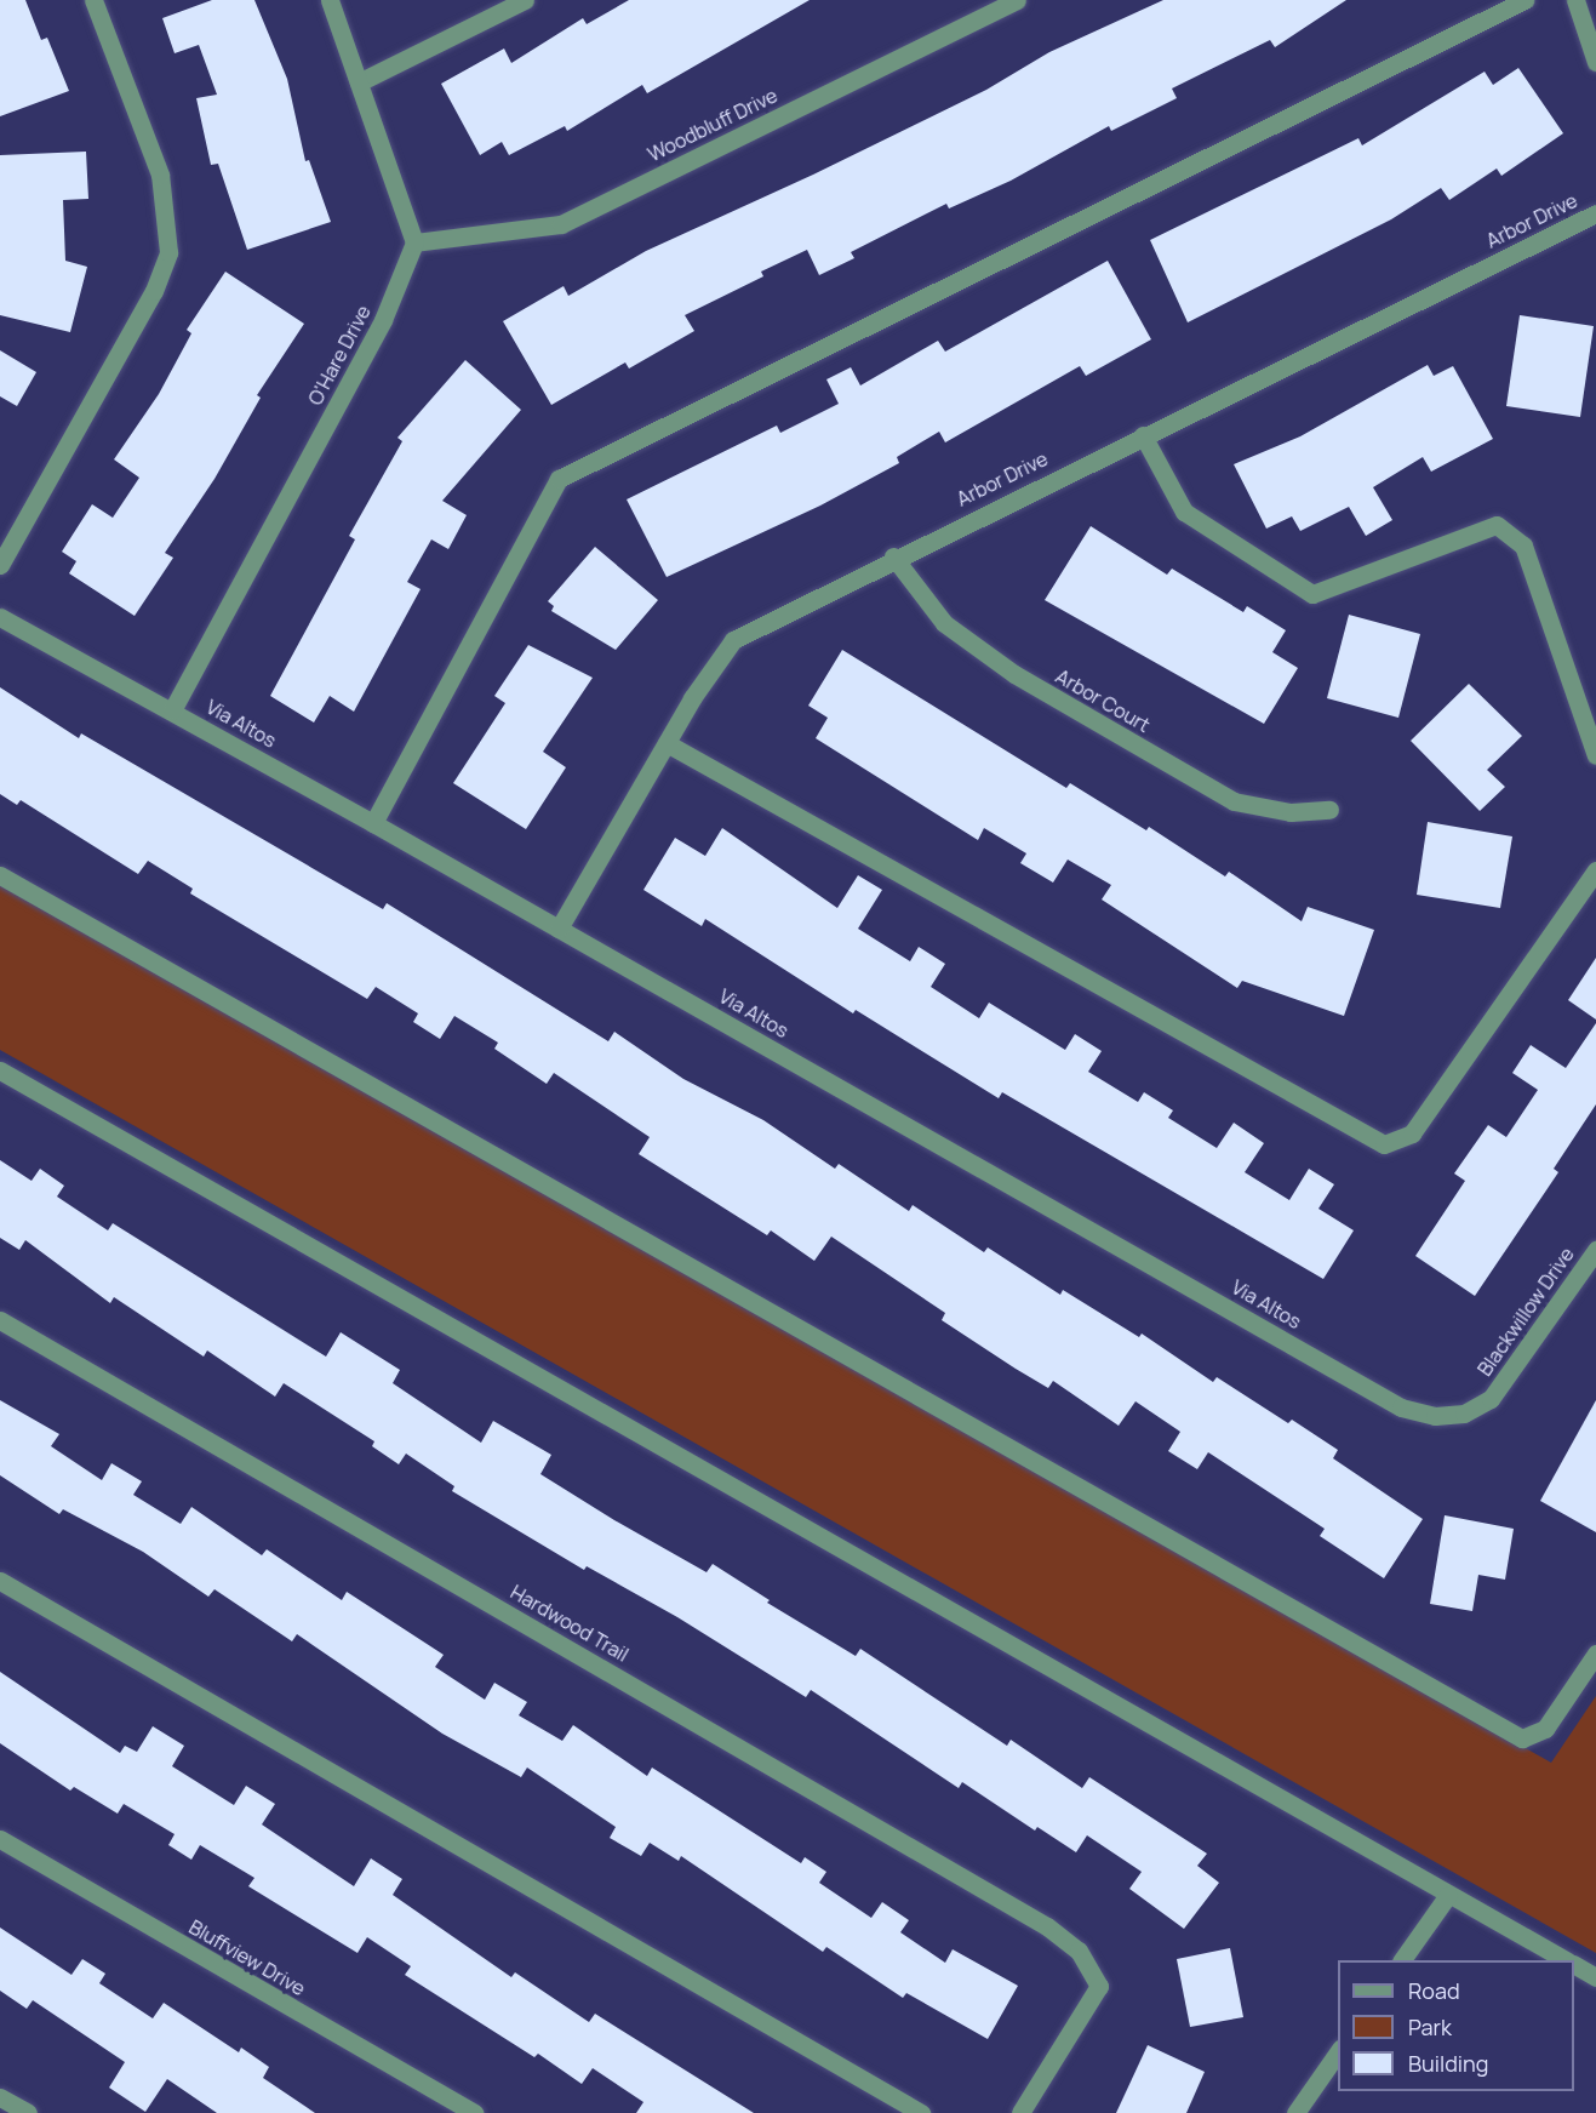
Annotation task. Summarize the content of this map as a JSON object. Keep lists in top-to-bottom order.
{
  "streets": {
    "street": [
      "Woodbluff Drive",
      "Arbor Drive",
      "O'Hare Drive",
      "Arbor Court",
      "Via Altos",
      "Blackwillow Drive",
      "Hardwood Trail",
      "Bluffview Drive"
    ]
  },
  "crossings": [
    ["Woodbluff Drive", "O'Hare Drive"],
    ["Arbor Drive", "Arbor Court"],
    ["Arbor Drive", "Via Altos"],
    ["O'Hare Drive", "Via Altos"],
    ["Via Altos", "Blackwillow Drive"]
  ],
  "legend": ["Road", "Park", "Building"]
}
